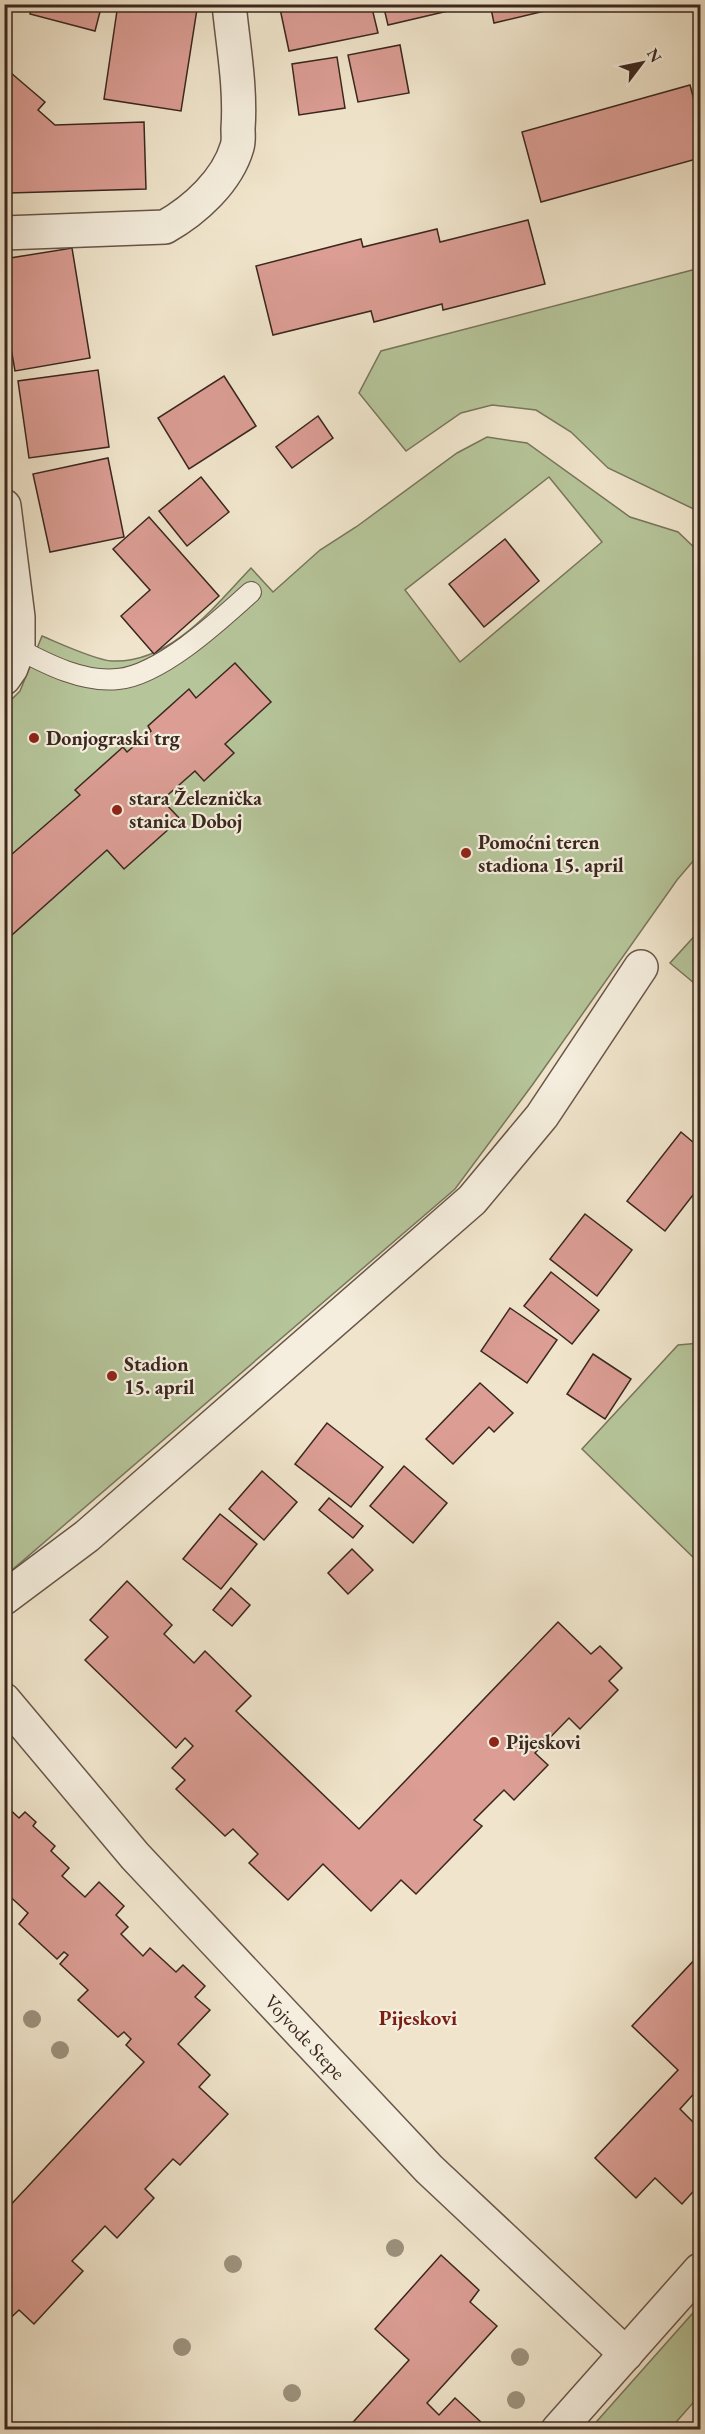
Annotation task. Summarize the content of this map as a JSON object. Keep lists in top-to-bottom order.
{
  "streets": {
    "street": ["Vojvode Stepe"]
  },
  "districts": ["Pijeskovi"],
  "places": [
    "Donjograski trg",
    "stara Železnička stanica Doboj",
    "Pomoćni teren stadiona 15. april",
    "Stadion 15. april",
    "Pijeskovi"
  ],
  "north": "top right"
}
